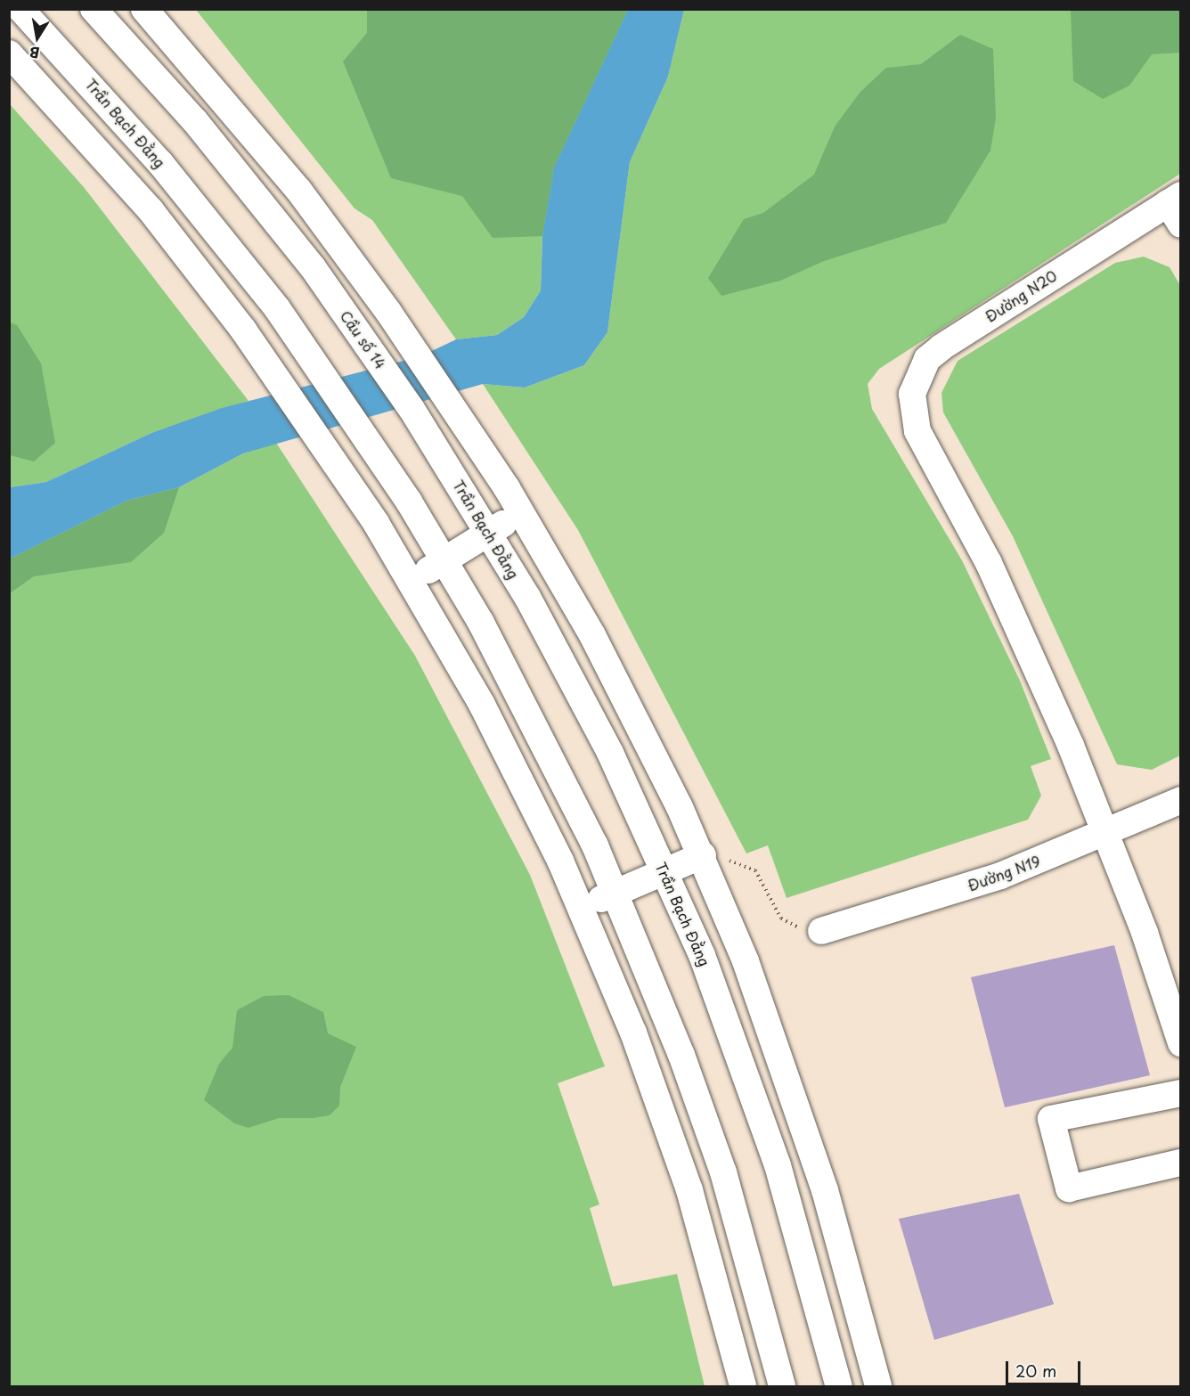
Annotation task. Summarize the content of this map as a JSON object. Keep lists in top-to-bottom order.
{
  "streets": {
    "street": [
      "Trần Bạch Đằng",
      "Đường N20",
      "Cầu số 14",
      "Đường N19"
    ]
  },
  "crossings": [
    ["Trần Bạch Đằng", "Cầu số 14"],
    ["Đường N20", "Đường N19"]
  ],
  "scale_bar": "20 m",
  "north": "bottom"
}
